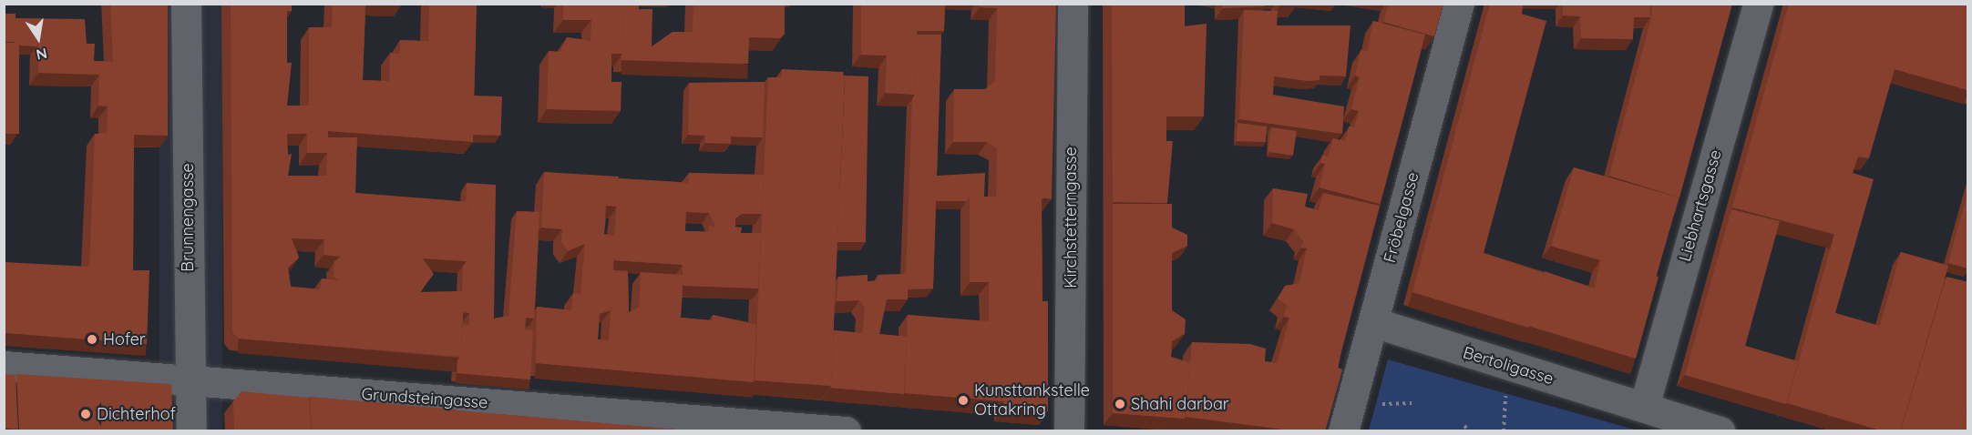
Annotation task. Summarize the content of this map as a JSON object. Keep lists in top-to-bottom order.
{
  "streets": {
    "street": [
      "Liebhartsgasse",
      "Brunnengasse",
      "Kirchstetterngasse",
      "Fröbelgasse",
      "Bertoligasse",
      "Grundsteingasse"
    ]
  },
  "crossings": [
    ["Liebhartsgasse", "Bertoligasse"],
    ["Brunnengasse", "Grundsteingasse"],
    ["Fröbelgasse", "Bertoligasse"]
  ],
  "places": [
    "Hofer",
    "Kunsttankstelle Ottakring",
    "Shahi darbar",
    "Dichterhof"
  ],
  "north": "bottom"
}
